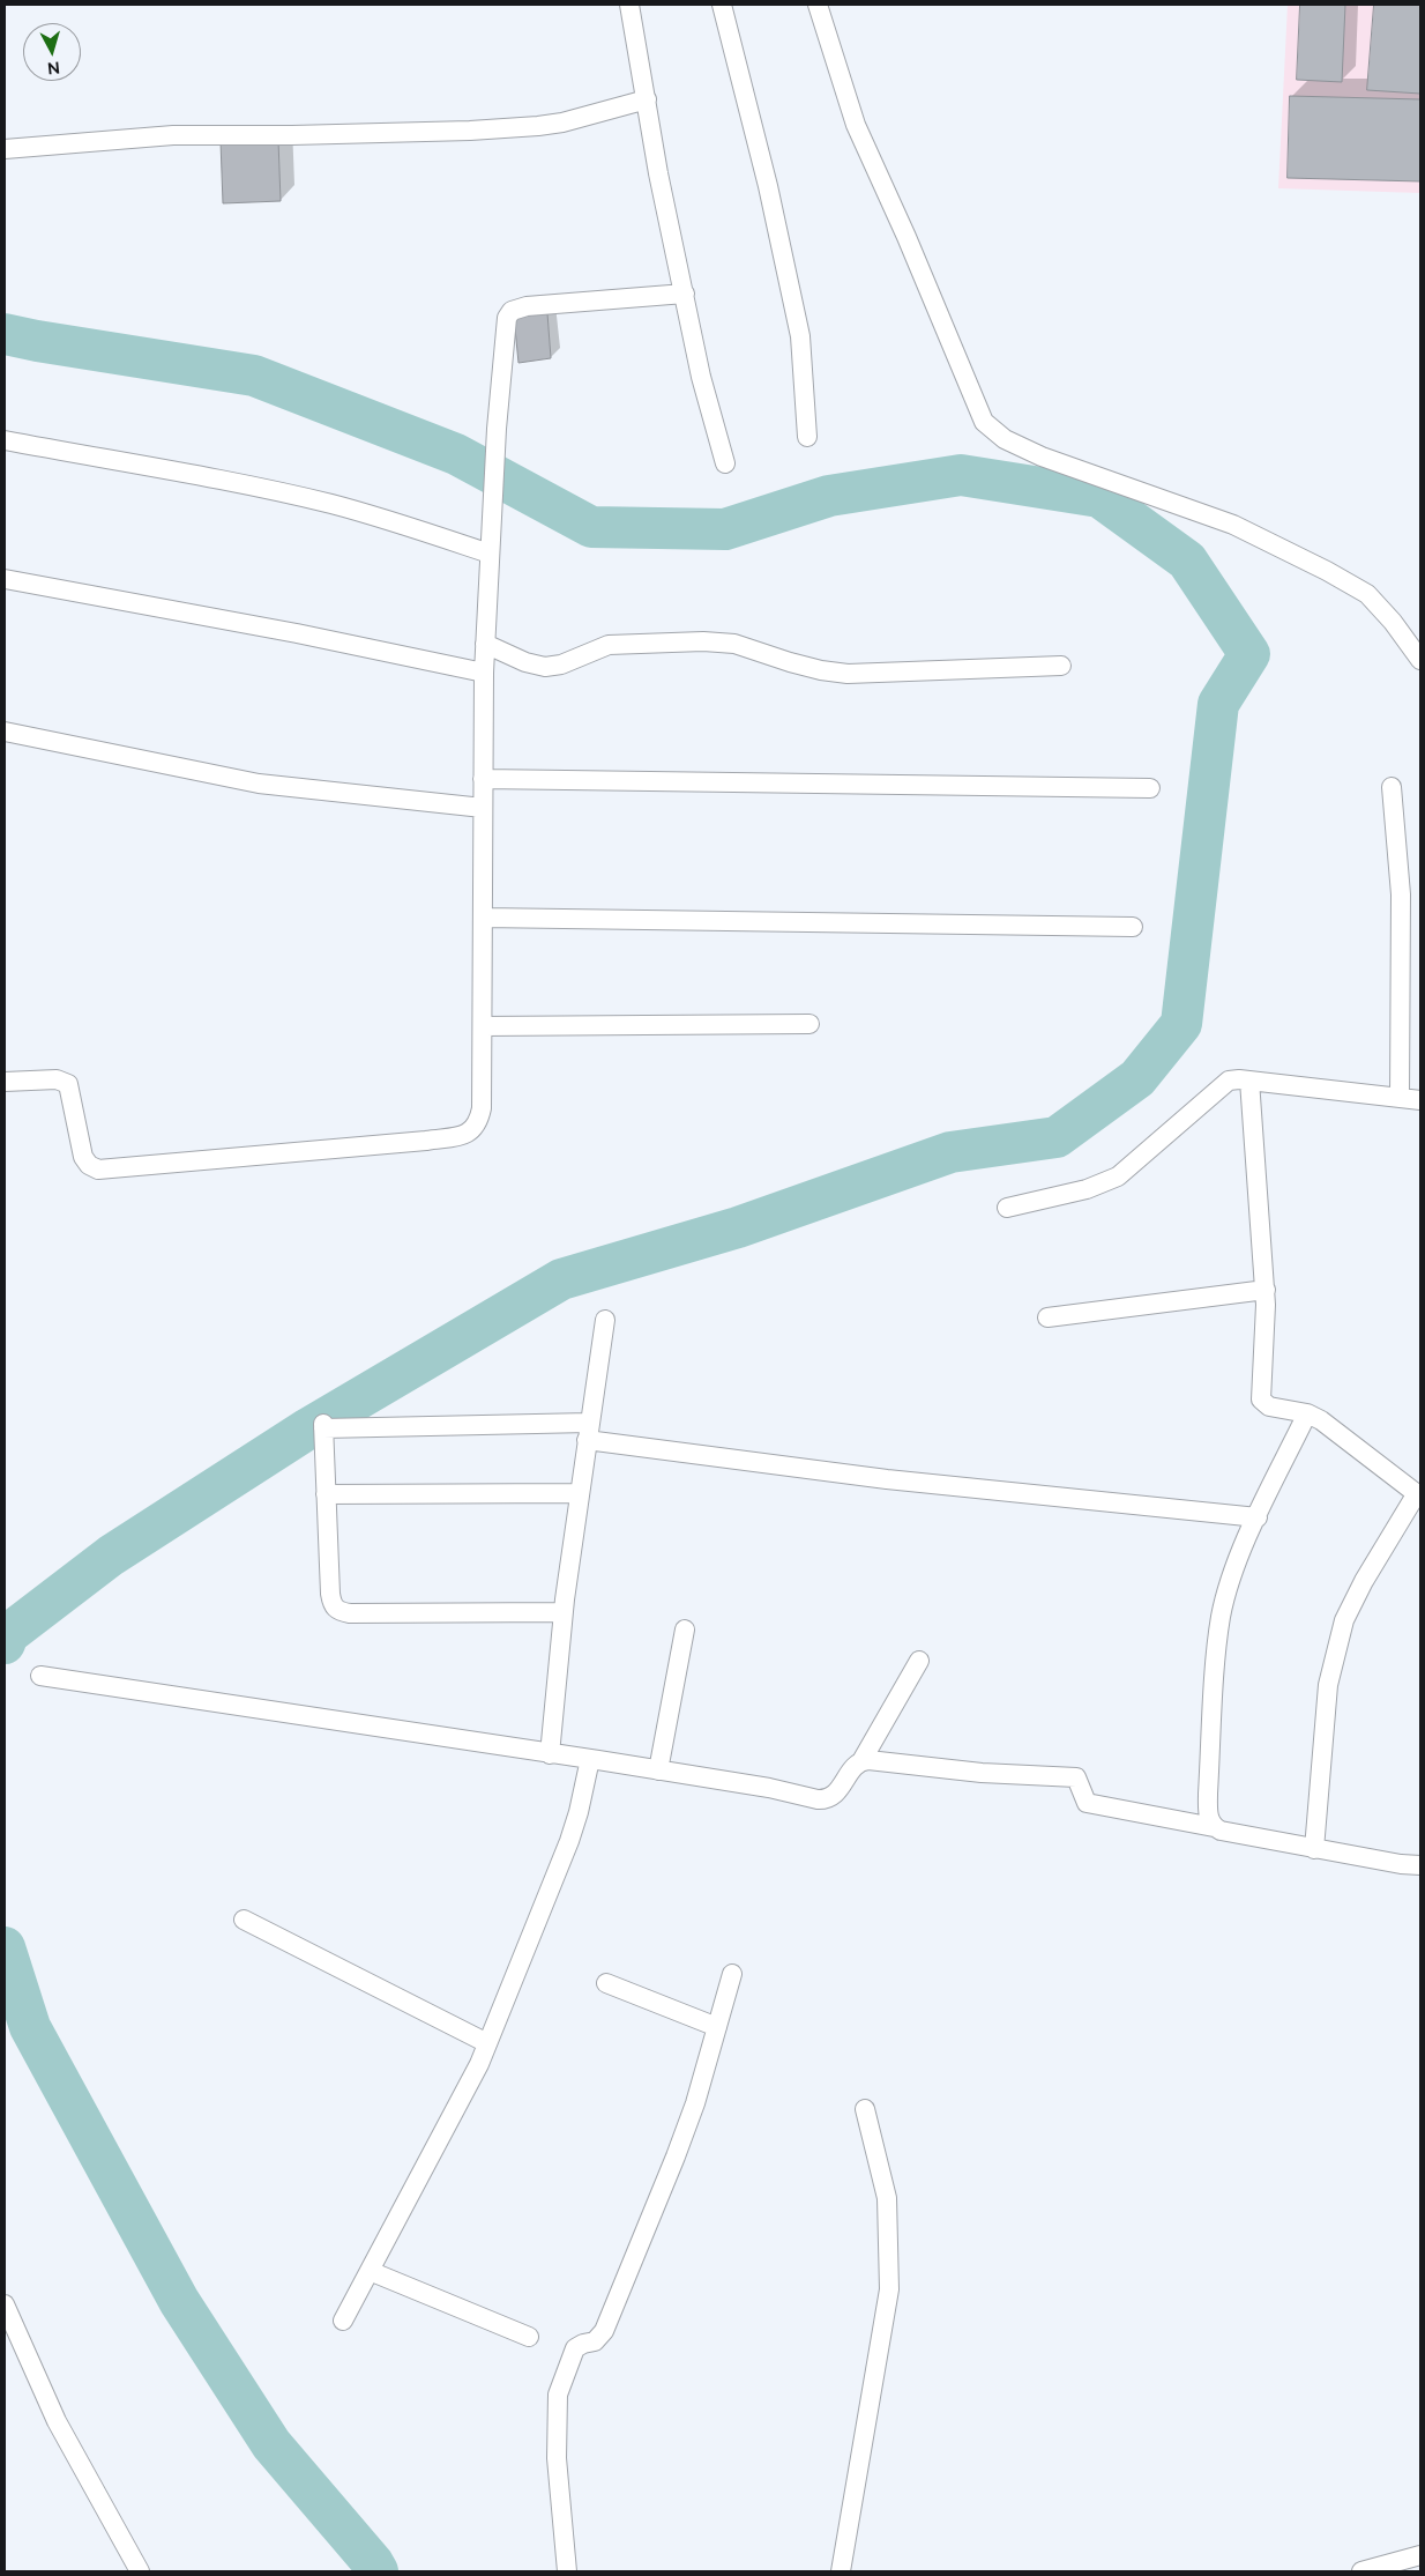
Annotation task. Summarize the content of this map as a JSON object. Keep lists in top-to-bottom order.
{
  "north": "bottom"
}
